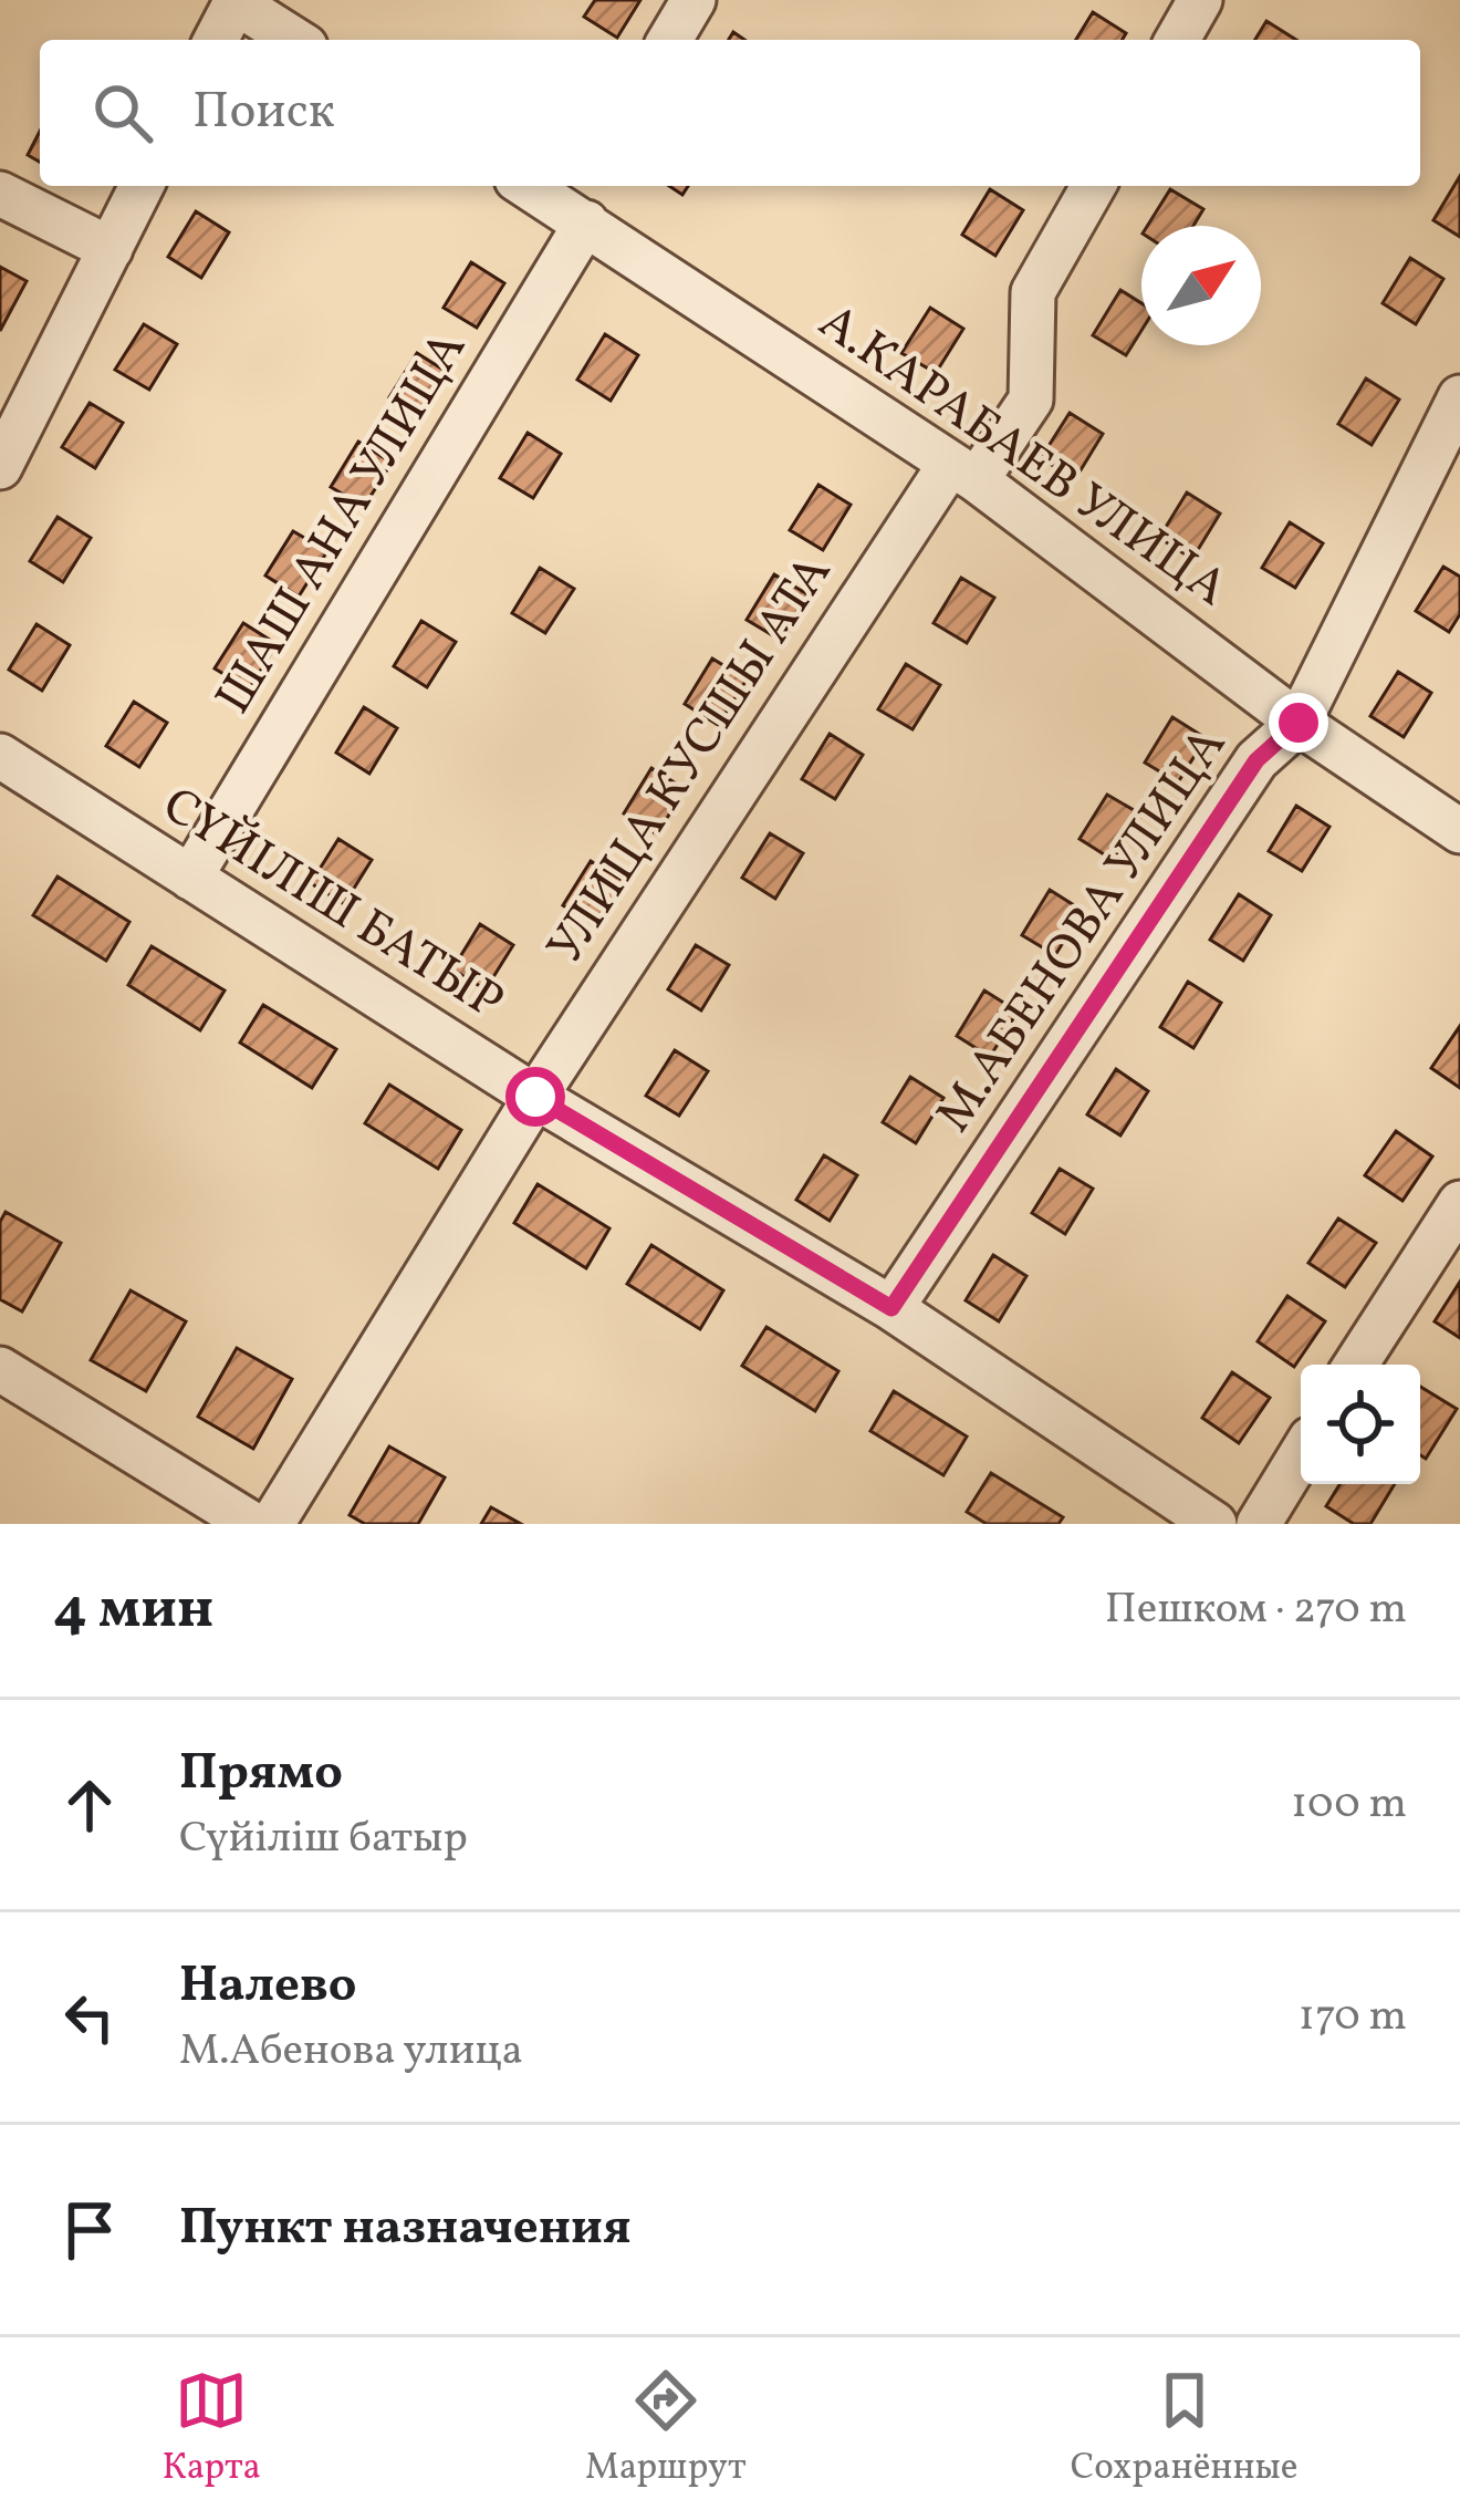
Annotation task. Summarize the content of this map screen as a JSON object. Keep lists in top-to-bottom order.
{
  "streets": {
    "street": [
      "А.КАРАБАЕВ УЛИЦА",
      "ШАШ АНА УЛИЦА",
      "УЛИЦА КУСШЫ АТА",
      "СҮЙІЛІШ БАТЫР",
      "М.АБЕНОВА УЛИЦА"
    ]
  },
  "crossings": [
    ["А.КАРАБАЕВ УЛИЦА", "ШАШ АНА УЛИЦА"],
    ["А.КАРАБАЕВ УЛИЦА", "УЛИЦА КУСШЫ АТА"],
    ["А.КАРАБАЕВ УЛИЦА", "М.АБЕНОВА УЛИЦА"],
    ["ШАШ АНА УЛИЦА", "СҮЙІЛІШ БАТЫР"],
    ["УЛИЦА КУСШЫ АТА", "СҮЙІЛІШ БАТЫР"],
    ["СҮЙІЛІШ БАТЫР", "М.АБЕНОВА УЛИЦА"]
  ],
  "north": "top right",
  "page": {
    "search": "Поиск",
    "heading": ["4 мин", "Пешком · 270 m"],
    "list": [
      ["Прямо", "Сүйіліш батыр", "100 m"],
      ["Налево", "М.Абенова улица", "170 m"],
      "Пункт назначения"
    ],
    "nav": ["Карта", "Маршрут", "Сохранённые"]
  }
}
